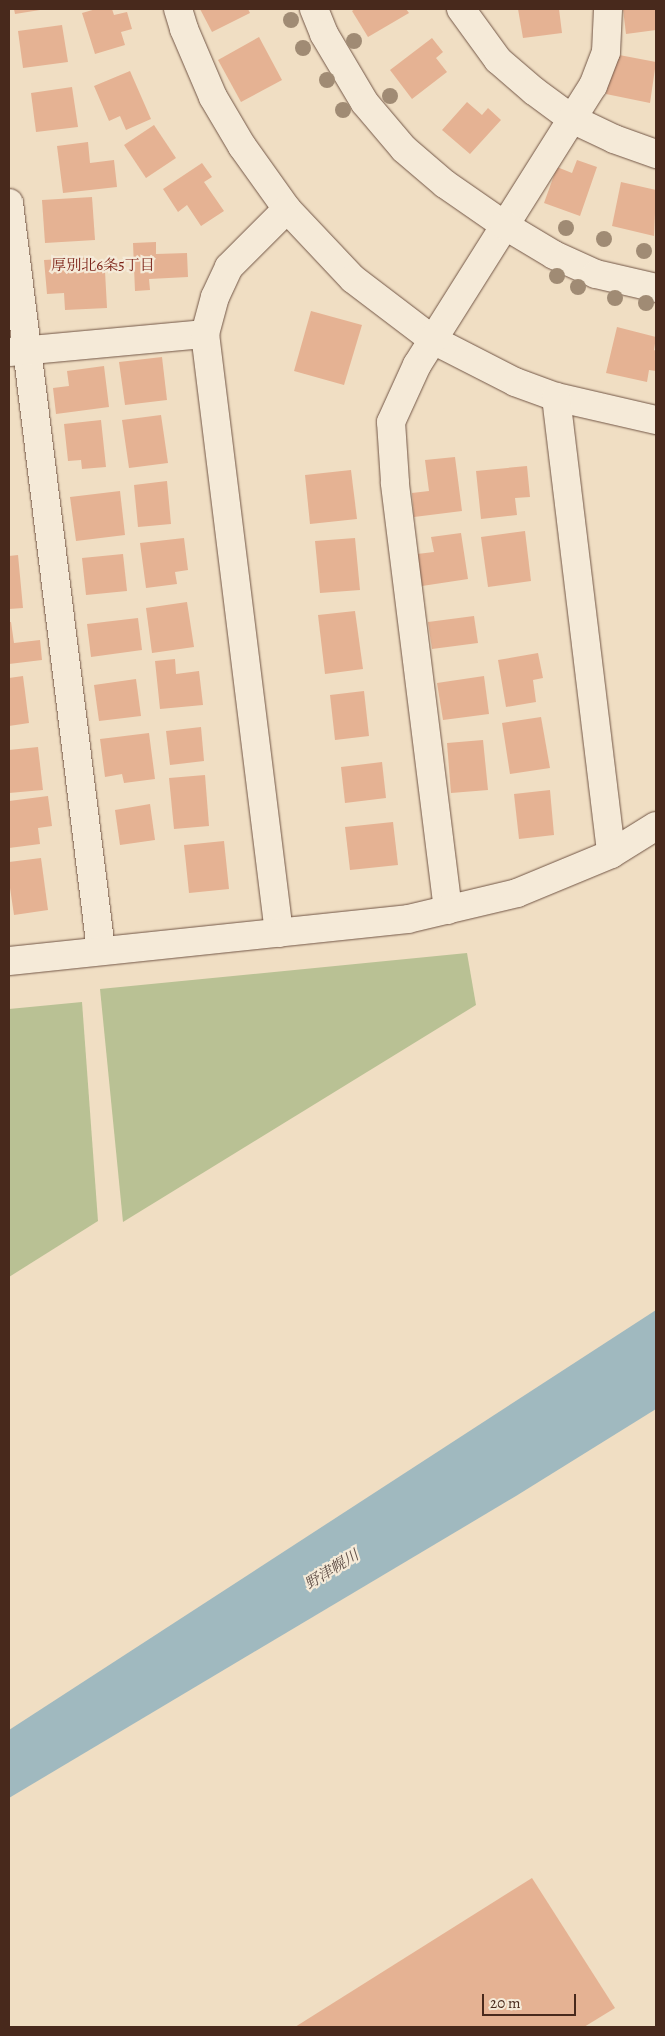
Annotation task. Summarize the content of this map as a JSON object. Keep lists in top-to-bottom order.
{
  "districts": ["厚別北6条5丁目"],
  "water": ["野津幌川"],
  "scale_bar": "20 m"
}
